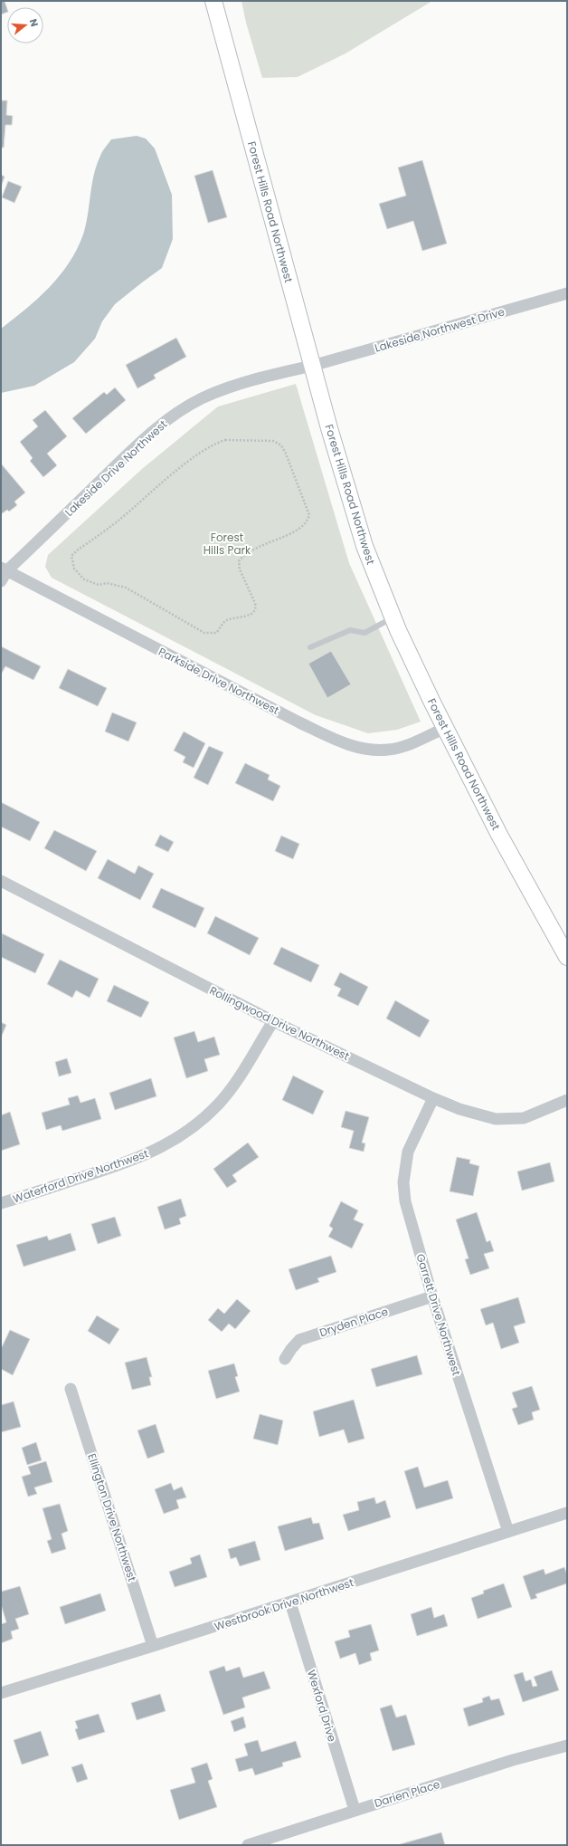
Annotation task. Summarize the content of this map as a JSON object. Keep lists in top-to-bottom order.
{
  "streets": {
    "main road": ["Forest Hills Road Northwest"],
    "street": [
      "Lakeside Northwest Drive",
      "Lakeside Drive Northwest",
      "Parkside Drive Northwest",
      "Rollingwood Drive Northwest",
      "Waterford Drive Northwest",
      "Garrett Drive Northwest",
      "Dryden Place",
      "Ellington Drive Northwest",
      "Westbrook Drive Northwest",
      "Wexford Drive",
      "Darien Place"
    ]
  },
  "crossings": [
    ["Forest Hills Road Northwest", "Lakeside Northwest Drive"],
    ["Forest Hills Road Northwest", "Lakeside Drive Northwest"],
    ["Forest Hills Road Northwest", "Parkside Drive Northwest"],
    ["Lakeside Northwest Drive", "Lakeside Drive Northwest"],
    ["Lakeside Drive Northwest", "Parkside Drive Northwest"],
    ["Rollingwood Drive Northwest", "Waterford Drive Northwest"],
    ["Rollingwood Drive Northwest", "Garrett Drive Northwest"],
    ["Garrett Drive Northwest", "Dryden Place"],
    ["Garrett Drive Northwest", "Westbrook Drive Northwest"],
    ["Ellington Drive Northwest", "Westbrook Drive Northwest"],
    ["Westbrook Drive Northwest", "Wexford Drive"],
    ["Wexford Drive", "Darien Place"]
  ],
  "parks": ["Forest Hills Park"],
  "north": "right"
}
